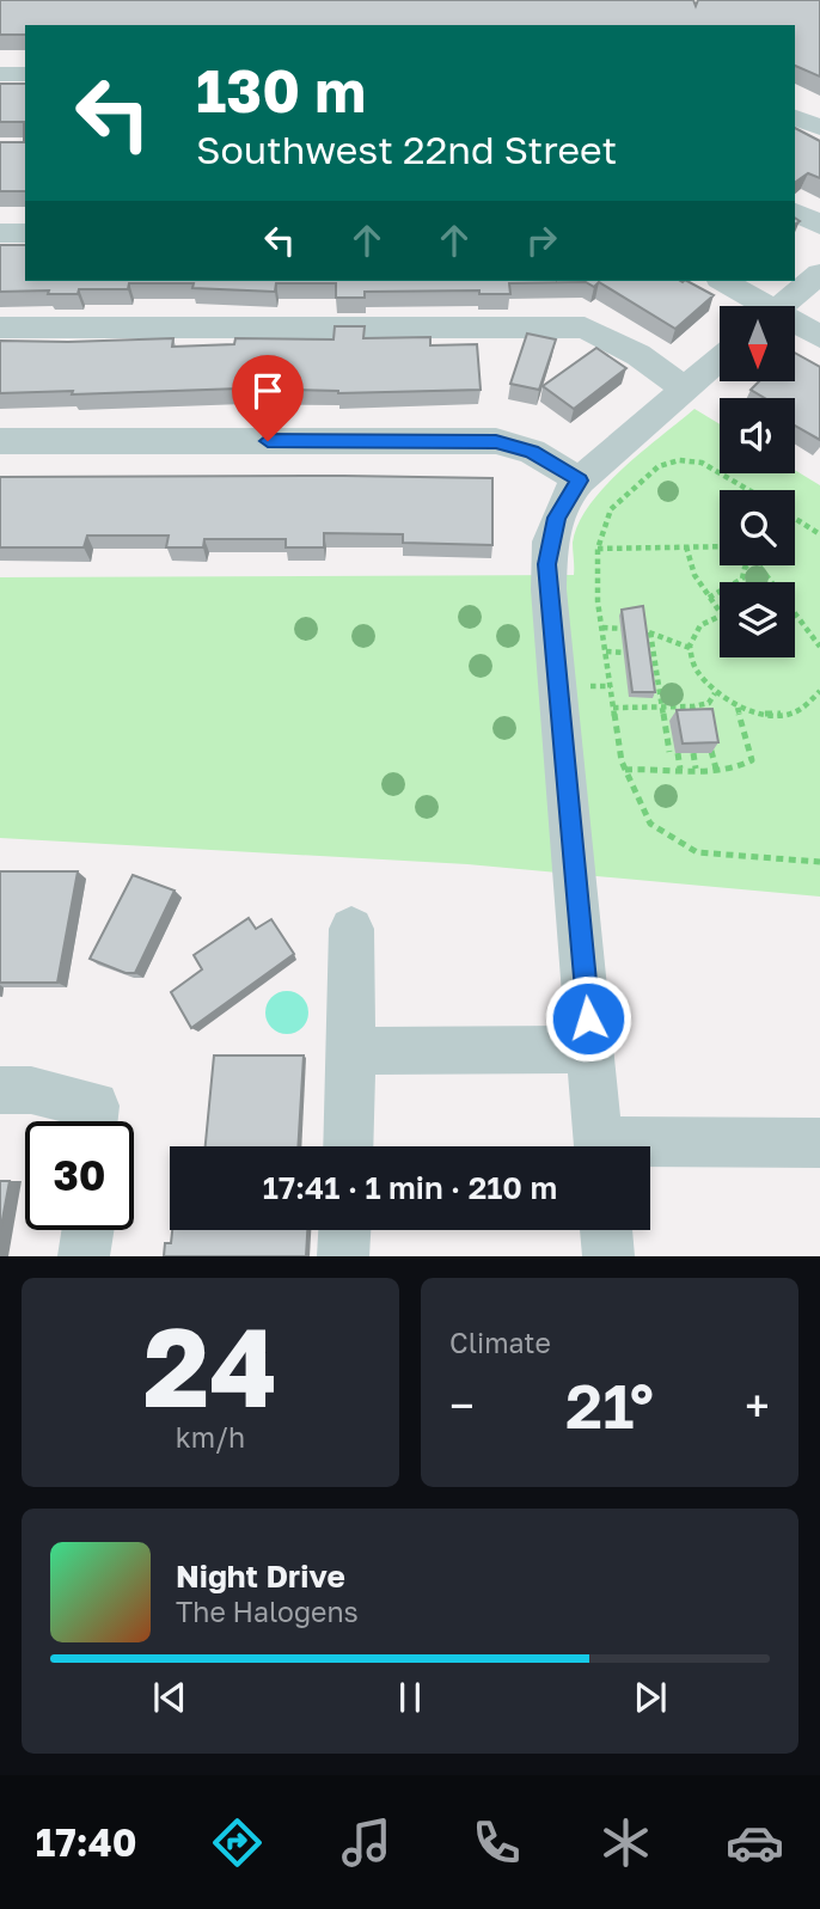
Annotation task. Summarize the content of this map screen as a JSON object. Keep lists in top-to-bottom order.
{
  "north": "bottom",
  "page": {
    "turn": ["130 m", "Southwest 22nd Street"],
    "limit": "30",
    "trip": "17:41 · 1 min · 210 m",
    "tile": [
      ["24", "km/h"],
      "Climate"
    ],
    "heat": ["−", "21°", "+"],
    "song": ["Night Drive", "The Halogens"],
    "tabs": "17:40"
  }
}
